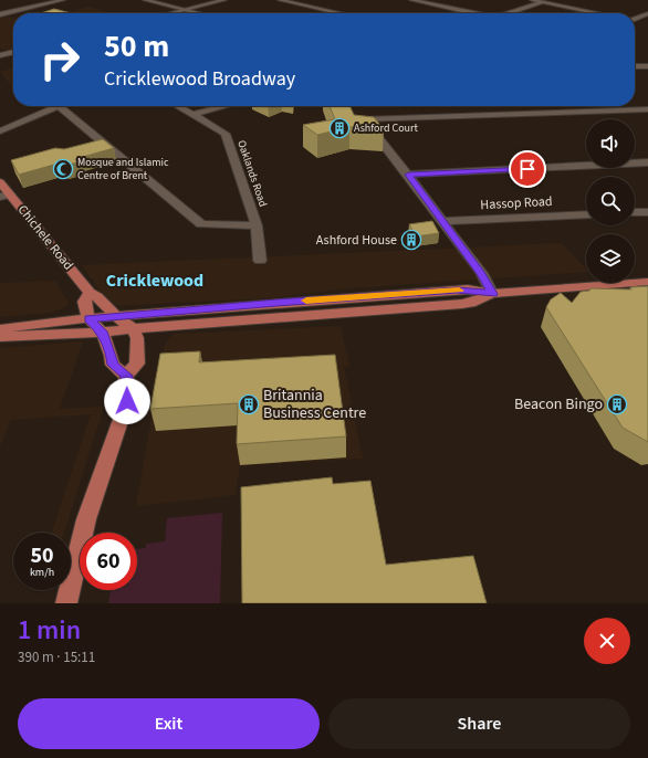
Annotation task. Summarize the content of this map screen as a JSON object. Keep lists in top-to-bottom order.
{
  "streets": {
    "main road": ["Chichele Road"],
    "street": ["Oaklands Road", "Hassop Road"]
  },
  "districts": ["Cricklewood"],
  "places": {
    "building": [
      "Ashford Court",
      "Ashford House",
      "Britannia Business Centre",
      "Beacon Bingo"
    ],
    "mosque": ["Mosque and Islamic Centre of Brent"]
  },
  "page": {
    "turn": ["50 m", "Cricklewood Broadway"],
    "speed": "50 km/h",
    "limit": "60",
    "heading": ["1 min", "390 m · 15:11"],
    "buttons": ["Exit", "Share"]
  }
}
